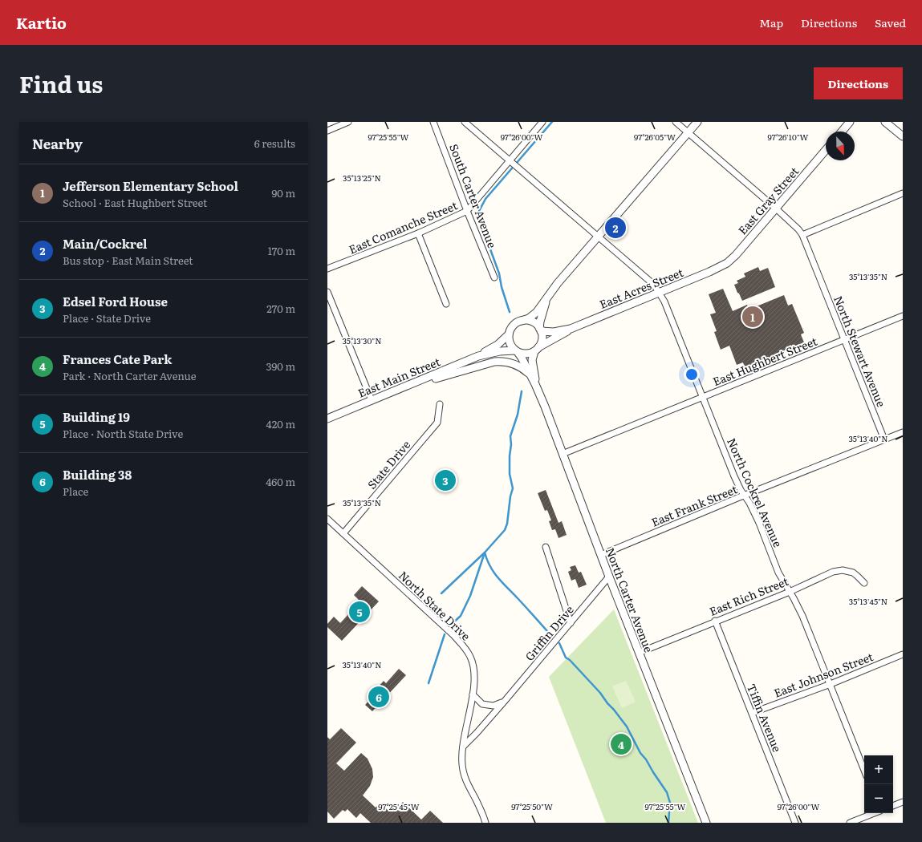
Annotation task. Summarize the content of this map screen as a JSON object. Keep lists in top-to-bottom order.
{
  "streets": {
    "street": [
      "South Carter Avenue",
      "East Gray Street",
      "East Comanche Street",
      "East Acres Street",
      "North Stewart Avenue",
      "East Hughbert Street",
      "East Main Street",
      "State Drive",
      "North Cockrel Avenue",
      "East Frank Street",
      "East Rich Street",
      "North Carter Avenue",
      "North State Drive",
      "Griffin Drive",
      "East Johnson Street",
      "Tiffin Avenue"
    ]
  },
  "crossings": [
    ["South Carter Avenue", "East Comanche Street"],
    ["East Gray Street", "East Acres Street"],
    ["East Gray Street", "North Stewart Avenue"],
    ["East Comanche Street", "North Cockrel Avenue"],
    ["East Acres Street", "East Main Street"],
    ["East Acres Street", "North Cockrel Avenue"],
    ["East Acres Street", "North Carter Avenue"],
    ["North Stewart Avenue", "East Hughbert Street"],
    ["North Stewart Avenue", "East Frank Street"],
    ["East Hughbert Street", "North Cockrel Avenue"],
    ["East Hughbert Street", "North Carter Avenue"],
    ["East Main Street", "North Carter Avenue"],
    ["State Drive", "North State Drive"],
    ["North Cockrel Avenue", "East Frank Street"],
    ["North Cockrel Avenue", "East Rich Street"],
    ["North Cockrel Avenue", "East Johnson Street"],
    ["East Frank Street", "North Carter Avenue"],
    ["East Rich Street", "North Carter Avenue"],
    ["East Rich Street", "Tiffin Avenue"],
    ["North Carter Avenue", "Griffin Drive"],
    ["North State Drive", "Griffin Drive"],
    ["East Johnson Street", "Tiffin Avenue"]
  ],
  "north": "bottom",
  "page": {
    "header": "Kartio",
    "nav": ["Map", "Directions", "Saved"],
    "title": "Find us",
    "buttons": "Directions",
    "heading": ["Nearby", "6 results"],
    "list": [
      {
        "mark": "1",
        "name": "Jefferson Elementary School",
        "note": "School · East Hughbert Street",
        "value": "90 m"
      },
      {
        "mark": "2",
        "name": "Main/Cockrel",
        "note": "Bus stop · East Main Street",
        "value": "170 m"
      },
      {
        "mark": "3",
        "name": "Edsel Ford House",
        "note": "Place · State Drive",
        "value": "270 m"
      },
      {
        "mark": "4",
        "name": "Frances Cate Park",
        "note": "Park · North Carter Avenue",
        "value": "390 m"
      },
      {
        "mark": "5",
        "name": "Building 19",
        "note": "Place · North State Drive",
        "value": "420 m"
      },
      {
        "mark": "6",
        "name": "Building 38",
        "note": "Place",
        "value": "460 m"
      }
    ],
    "pins": [
      "2",
      "1",
      "3",
      "5",
      "6",
      "4"
    ],
    "map_buttons": ["+", "−"]
  },
  "coordinates": [
    "97°25'55\"W",
    "97°26'00\"W",
    "97°26'05\"W",
    "97°26'10\"W",
    "35°13'25\"N",
    "35°13'35\"N",
    "35°13'30\"N",
    "35°13'40\"N",
    "35°13'45\"N",
    "97°25'45\"W",
    "97°25'50\"W"
  ]
}
